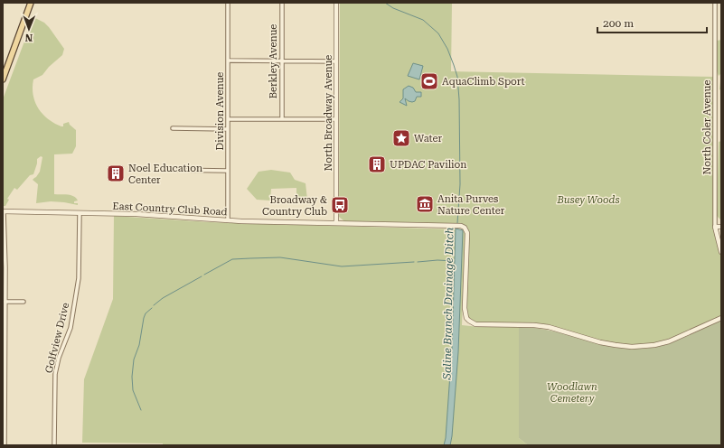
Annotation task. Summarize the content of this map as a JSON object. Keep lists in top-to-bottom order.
{
  "streets": {
    "street": [
      "Berkley Avenue",
      "Division Avenue",
      "North Broadway Avenue",
      "North Coler Avenue",
      "East Country Club Road",
      "Golfview Drive"
    ]
  },
  "crossings": [
    ["Division Avenue", "East Country Club Road"],
    ["North Broadway Avenue", "East Country Club Road"],
    ["East Country Club Road", "Golfview Drive"]
  ],
  "water": ["Saline Branch Drainage Ditch"],
  "parks": ["Busey Woods", "Woodlawn Cemetery"],
  "places": {
    "sports": ["AquaClimb Sport"],
    "place": ["Water"],
    "building": ["UPDAC Pavilion", "Noel Education Center"],
    "museum": ["Anita Purves Nature Center"],
    "bus stop": ["Broadway & Country Club"]
  },
  "scale_bar": "200 m",
  "north": "bottom"
}
